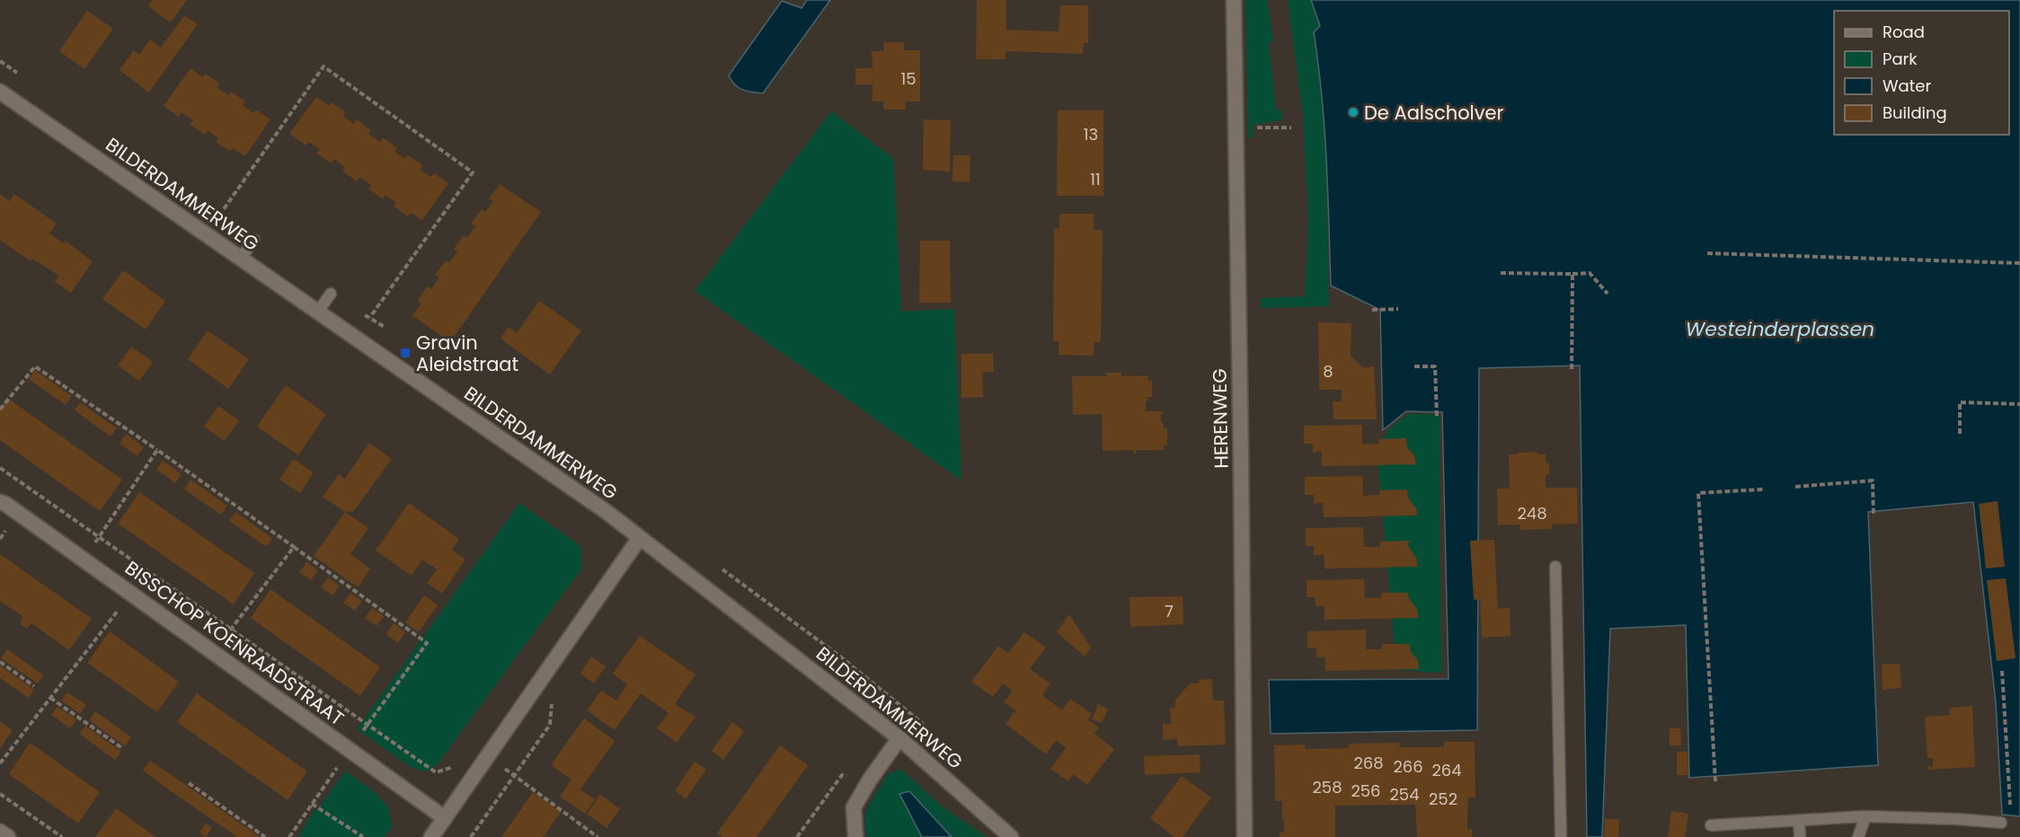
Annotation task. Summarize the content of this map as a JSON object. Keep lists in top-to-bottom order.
{
  "streets": {
    "street": ["BILDERDAMMERWEG", "HERENWEG", "BISSCHOP KOENRAADSTRAAT"]
  },
  "water": ["Westeinderplassen"],
  "places": {
    "other": ["De Aalscholver"],
    "transit": ["Gravin Aleidstraat"]
  },
  "house_numbers": [
    "15",
    "13",
    "11",
    "8",
    "248",
    "7",
    "268",
    "266",
    "264",
    "258",
    "256",
    "254",
    "252"
  ],
  "legend": [
    "Road",
    "Park",
    "Water",
    "Building"
  ]
}
